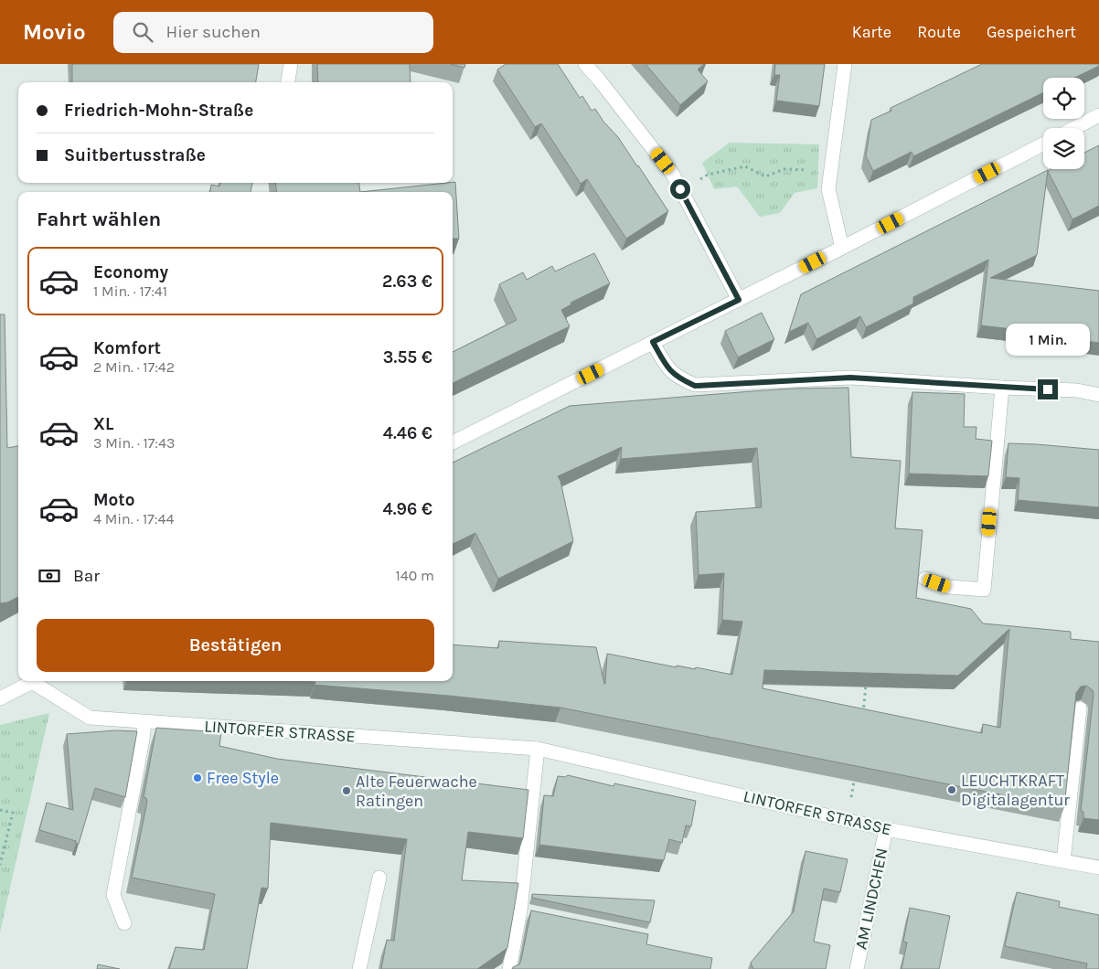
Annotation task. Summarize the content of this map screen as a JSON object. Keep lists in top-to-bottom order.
{
  "streets": {
    "street": ["LINTORFER STRASSE", "AM LINDCHEN"]
  },
  "crossings": [
    ["LINTORFER STRASSE", "AM LINDCHEN"]
  ],
  "places": ["Free Style", "LEUCHTKRAFT Digitalagentur", "Alte Feuerwache Ratingen"],
  "page": {
    "header": "Movio",
    "search": "Hier suchen",
    "nav": ["Karte", "Route", "Gespeichert"],
    "banner": ["Friedrich-Mohn-Straße", "Suitbertusstraße"],
    "heading": "Fahrt wählen",
    "list": [
      {
        "name": "Economy",
        "note": "1 Min. · 17:41",
        "value": "2.63 €"
      },
      {
        "name": "Komfort",
        "note": "2 Min. · 17:42",
        "value": "3.55 €"
      },
      {
        "name": "XL",
        "note": "3 Min. · 17:43",
        "value": "4.46 €"
      },
      {
        "name": "Moto",
        "note": "4 Min. · 17:44",
        "value": "4.96 €"
      }
    ],
    "bubble": "1 Min.",
    "pay": ["Bar", "140 m"],
    "buttons": "Bestätigen"
  }
}
